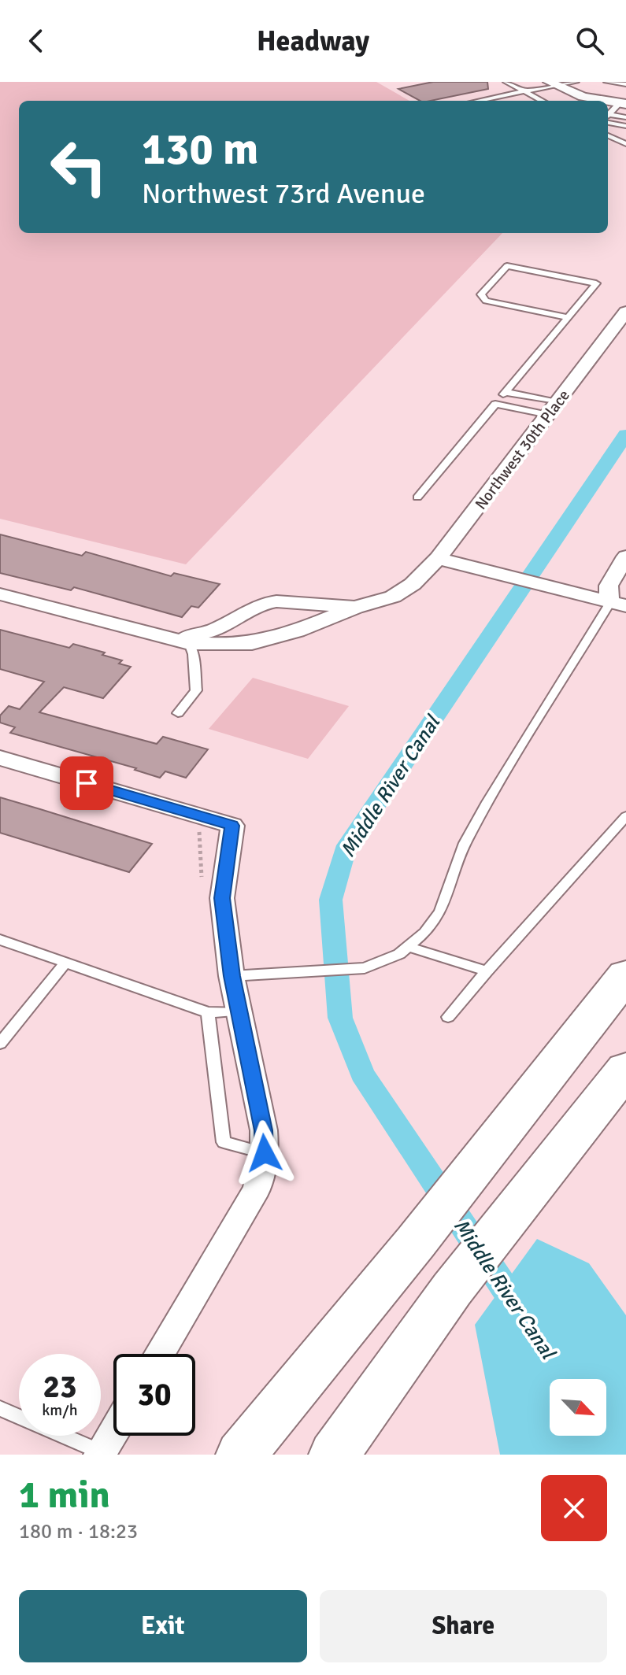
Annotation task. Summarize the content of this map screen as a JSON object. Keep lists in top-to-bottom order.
{
  "streets": {
    "street": ["Northwest 30th Place"]
  },
  "water": ["Middle River Canal"],
  "north": "bottom right",
  "page": {
    "header": "Headway",
    "turn": ["130 m", "Northwest 73rd Avenue"],
    "speed": "23 km/h",
    "limit": "30",
    "heading": ["1 min", "180 m · 18:23"],
    "buttons": ["Exit", "Share"]
  }
}
